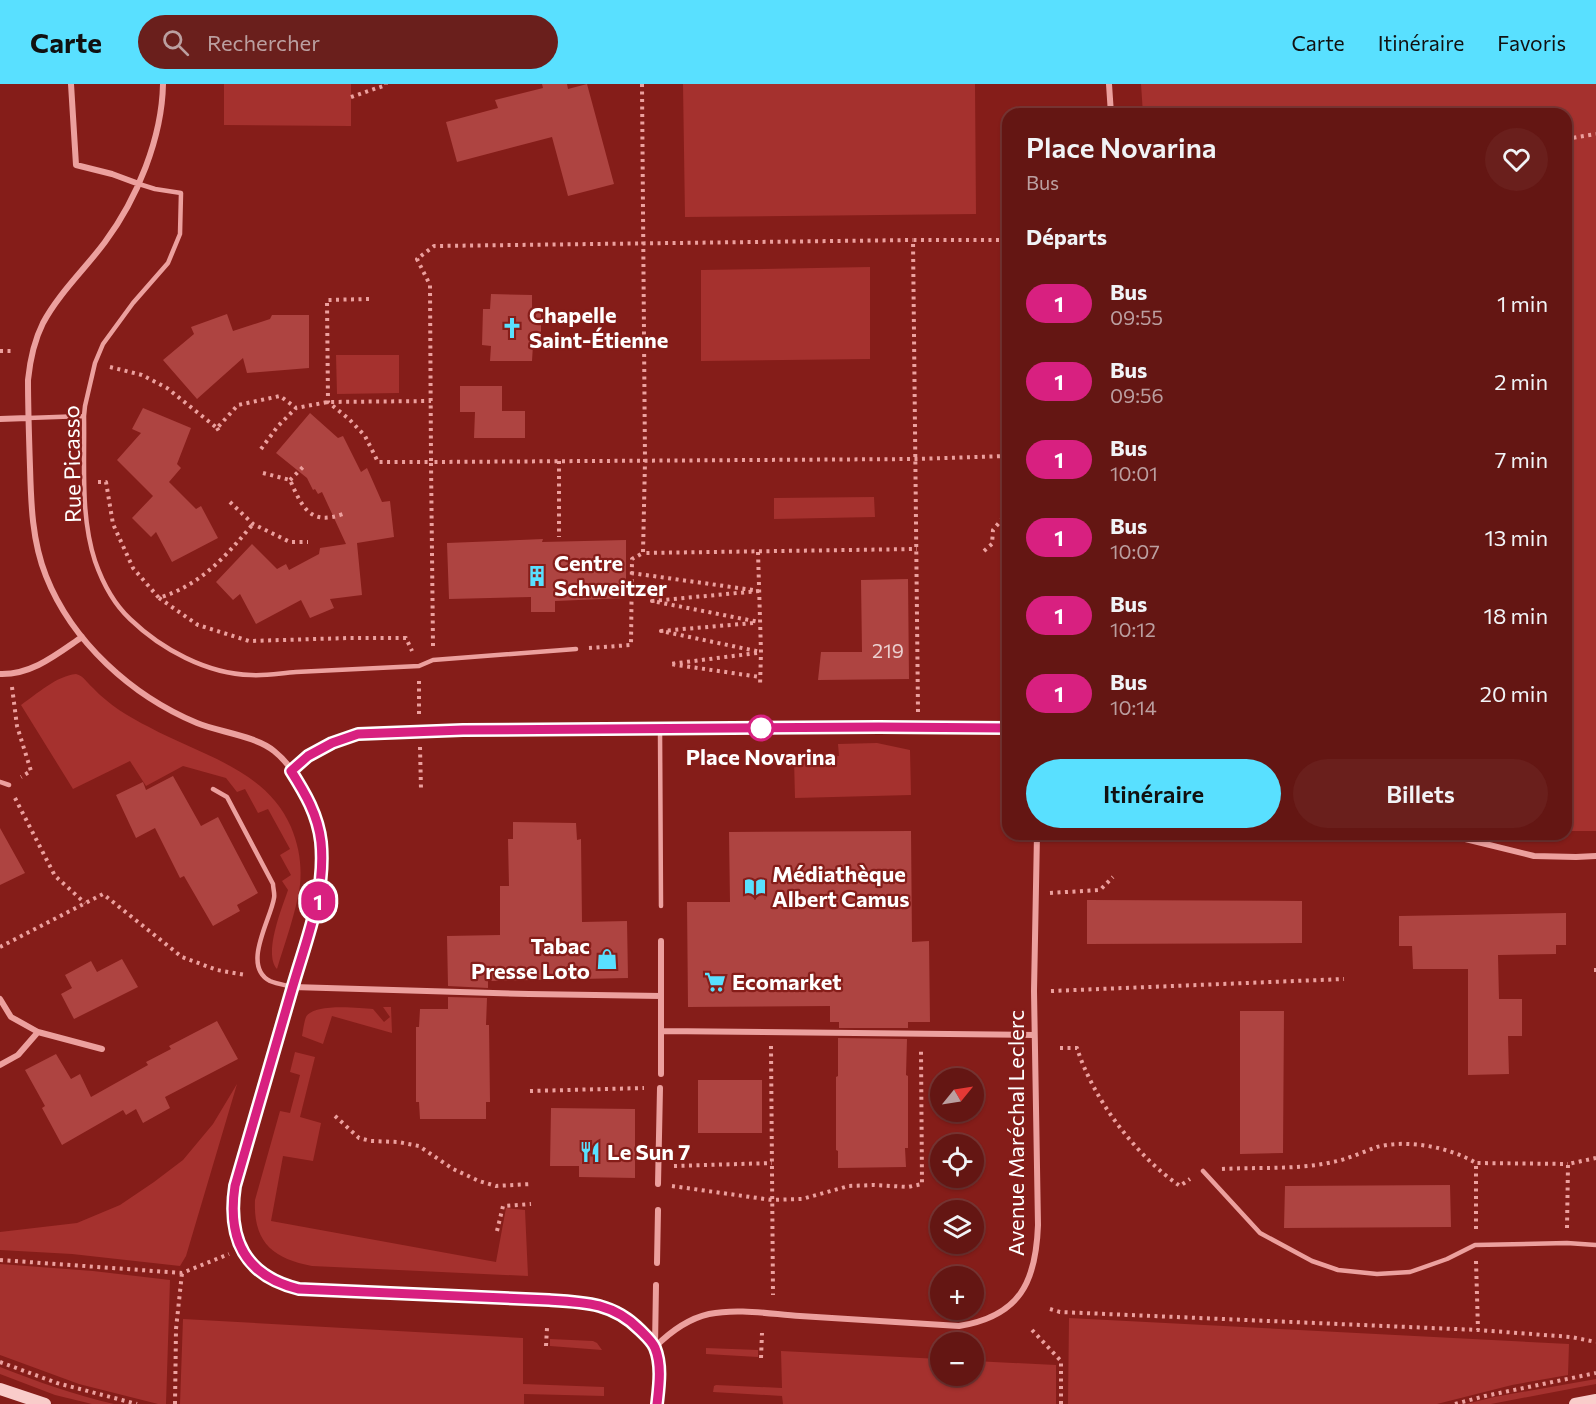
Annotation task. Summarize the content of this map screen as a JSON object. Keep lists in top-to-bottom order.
{
  "streets": {
    "street": ["Avenue Maréchal Leclerc"],
    "lane": ["Rue Picasso"]
  },
  "places": {
    "church": ["Chapelle Saint-Étienne"],
    "building": ["Centre Schweitzer"],
    "other": ["Place Novarina"],
    "library": ["Médiathèque Albert Camus"],
    "shop": ["Tabac Presse Loto"],
    "supermarket": ["Ecomarket"],
    "restaurant": ["Le Sun 7"]
  },
  "lines": ["bus line 1"],
  "house_numbers": ["219"],
  "north": "top right",
  "page": {
    "header": "Carte",
    "search": "Rechercher",
    "nav": ["Carte", "Itinéraire", "Favoris"],
    "on_map": "1",
    "heading": [
      ["Place Novarina", "Bus"],
      "Départs"
    ],
    "list": [
      {
        "mark": "1",
        "name": "Bus",
        "note": "09:55",
        "value": "1 min"
      },
      {
        "mark": "1",
        "name": "Bus",
        "note": "09:56",
        "value": "2 min"
      },
      {
        "mark": "1",
        "name": "Bus",
        "note": "10:01",
        "value": "7 min"
      },
      {
        "mark": "1",
        "name": "Bus",
        "note": "10:07",
        "value": "13 min"
      },
      {
        "mark": "1",
        "name": "Bus",
        "note": "10:12",
        "value": "18 min"
      },
      {
        "mark": "1",
        "name": "Bus",
        "note": "10:14",
        "value": "20 min"
      }
    ],
    "buttons": ["Itinéraire", "Billets"],
    "map_buttons": ["+", "−"]
  }
}
